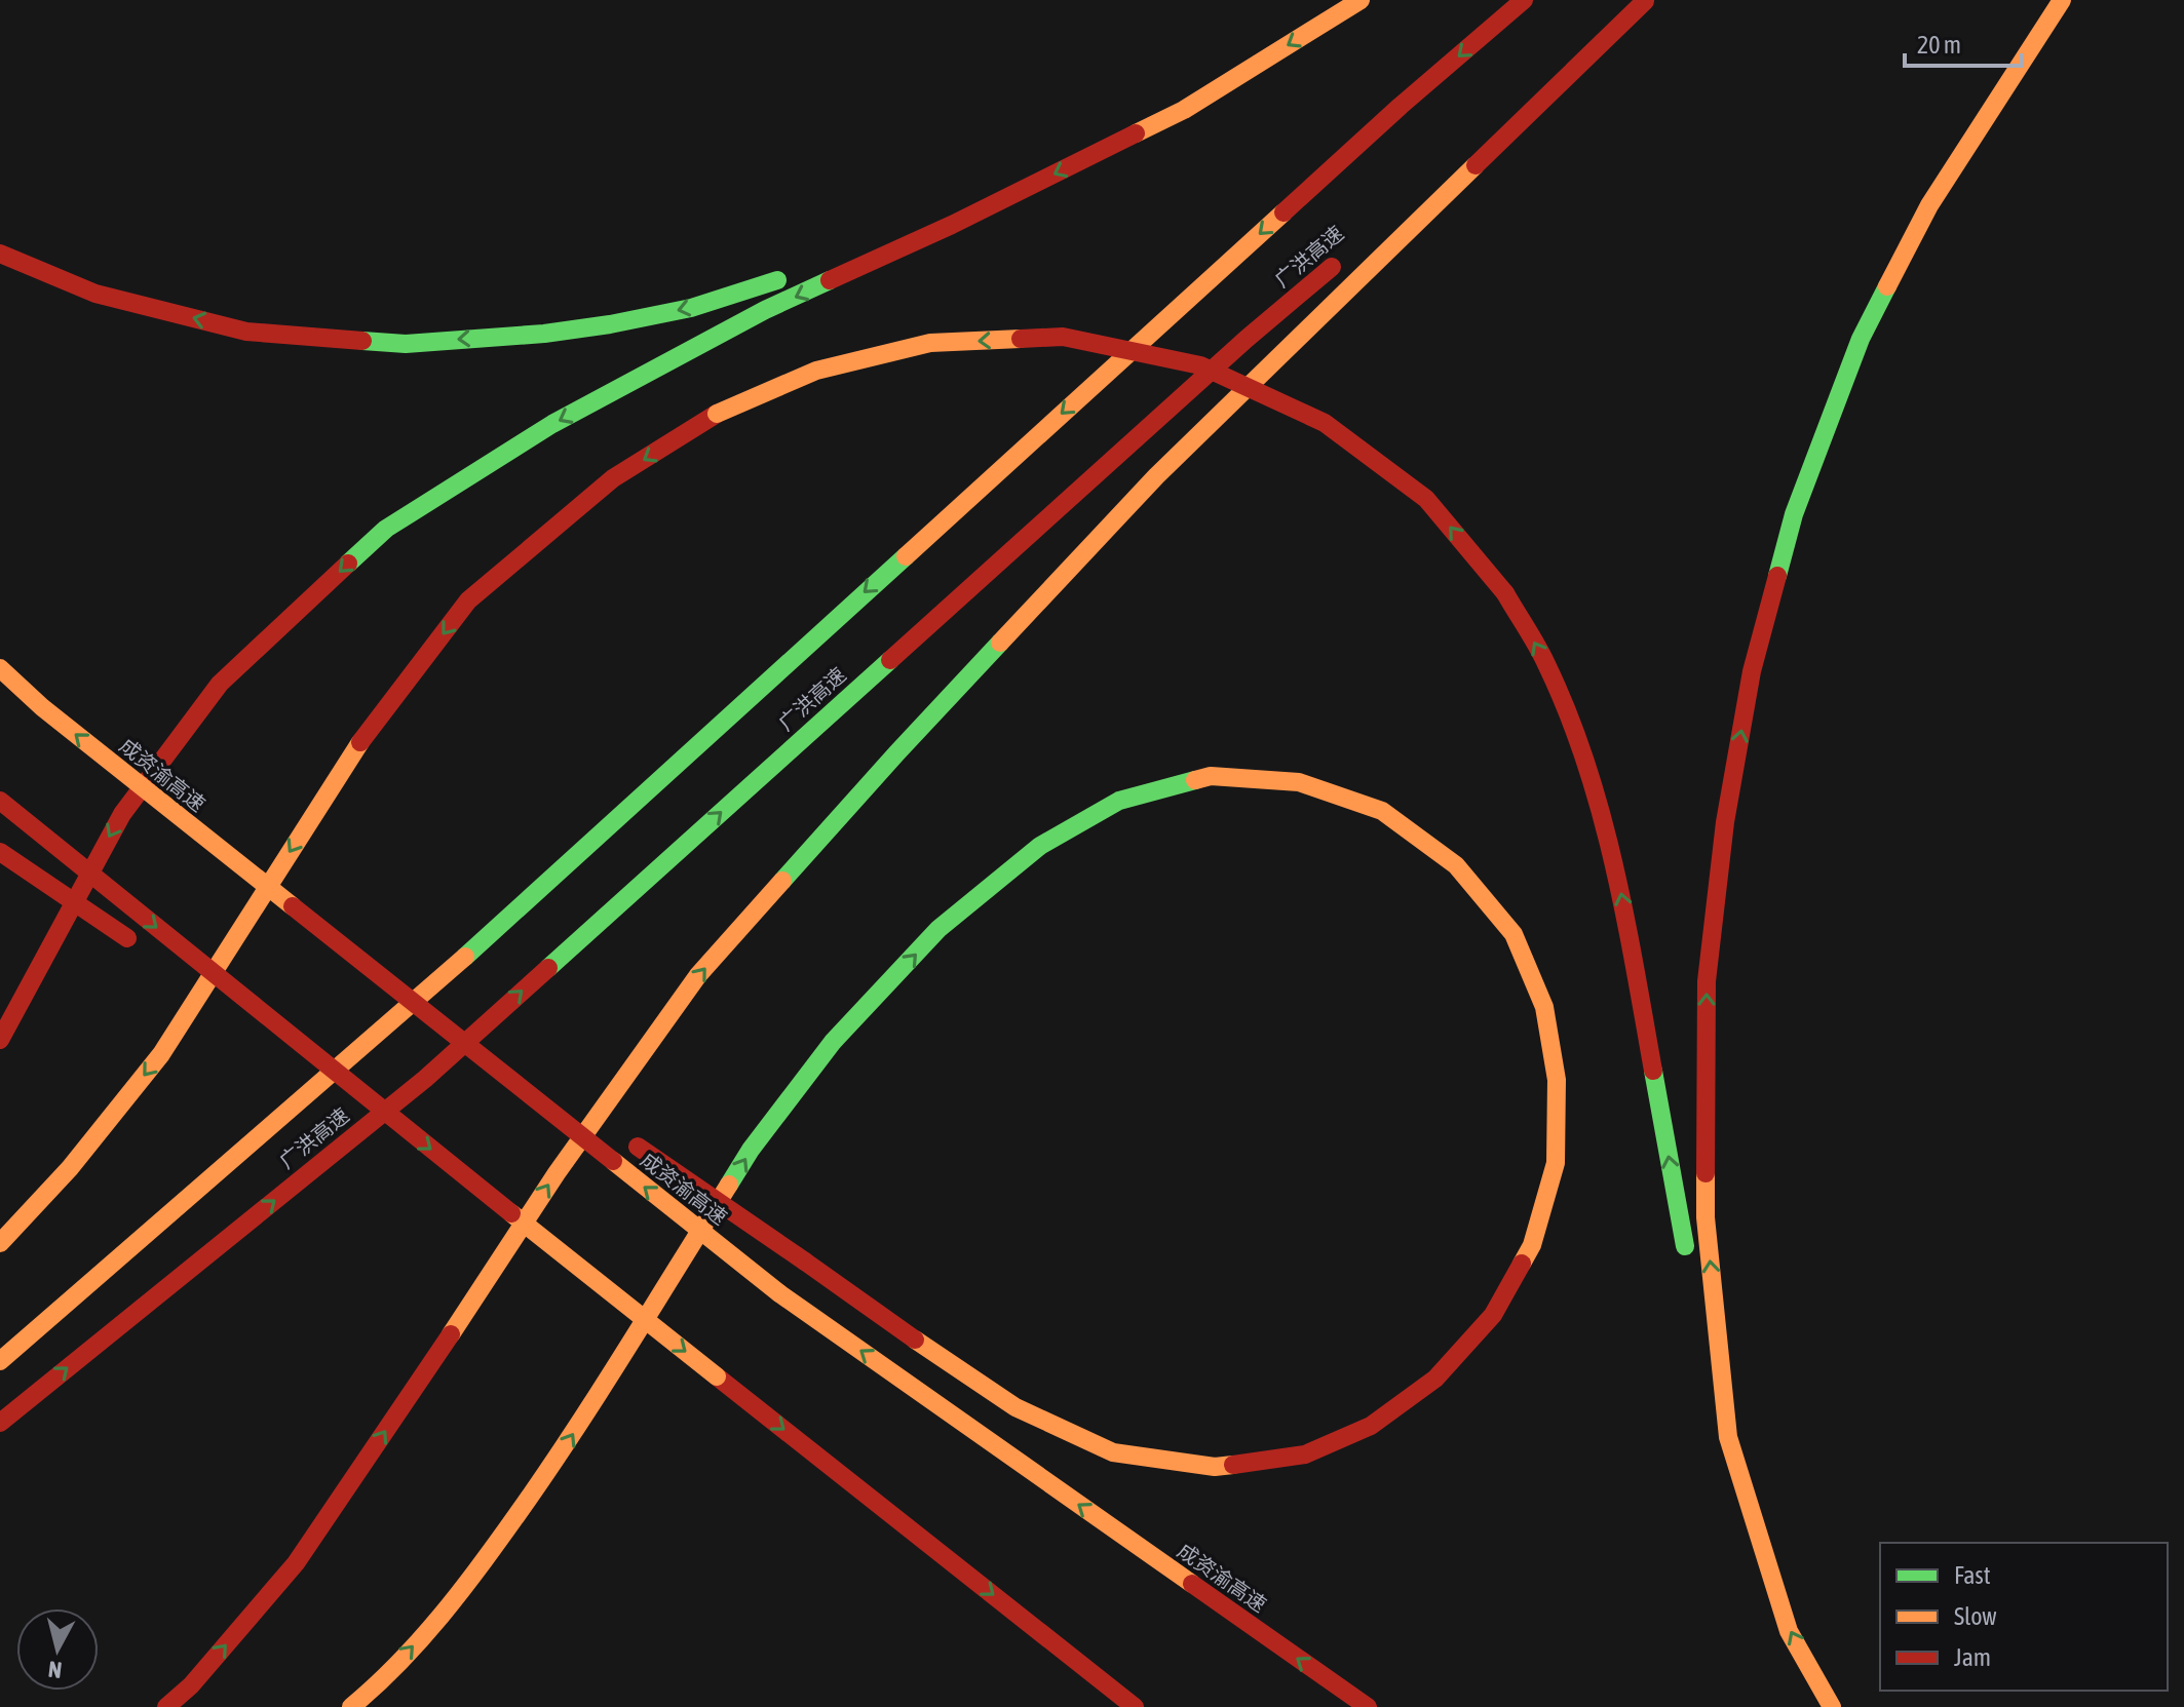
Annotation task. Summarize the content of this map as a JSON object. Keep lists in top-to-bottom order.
{
  "streets": {
    "highway": ["广洪高速", "成资渝高速"]
  },
  "legend": ["Fast", "Slow", "Jam"],
  "scale_bar": "20 m",
  "north": "bottom"
}
